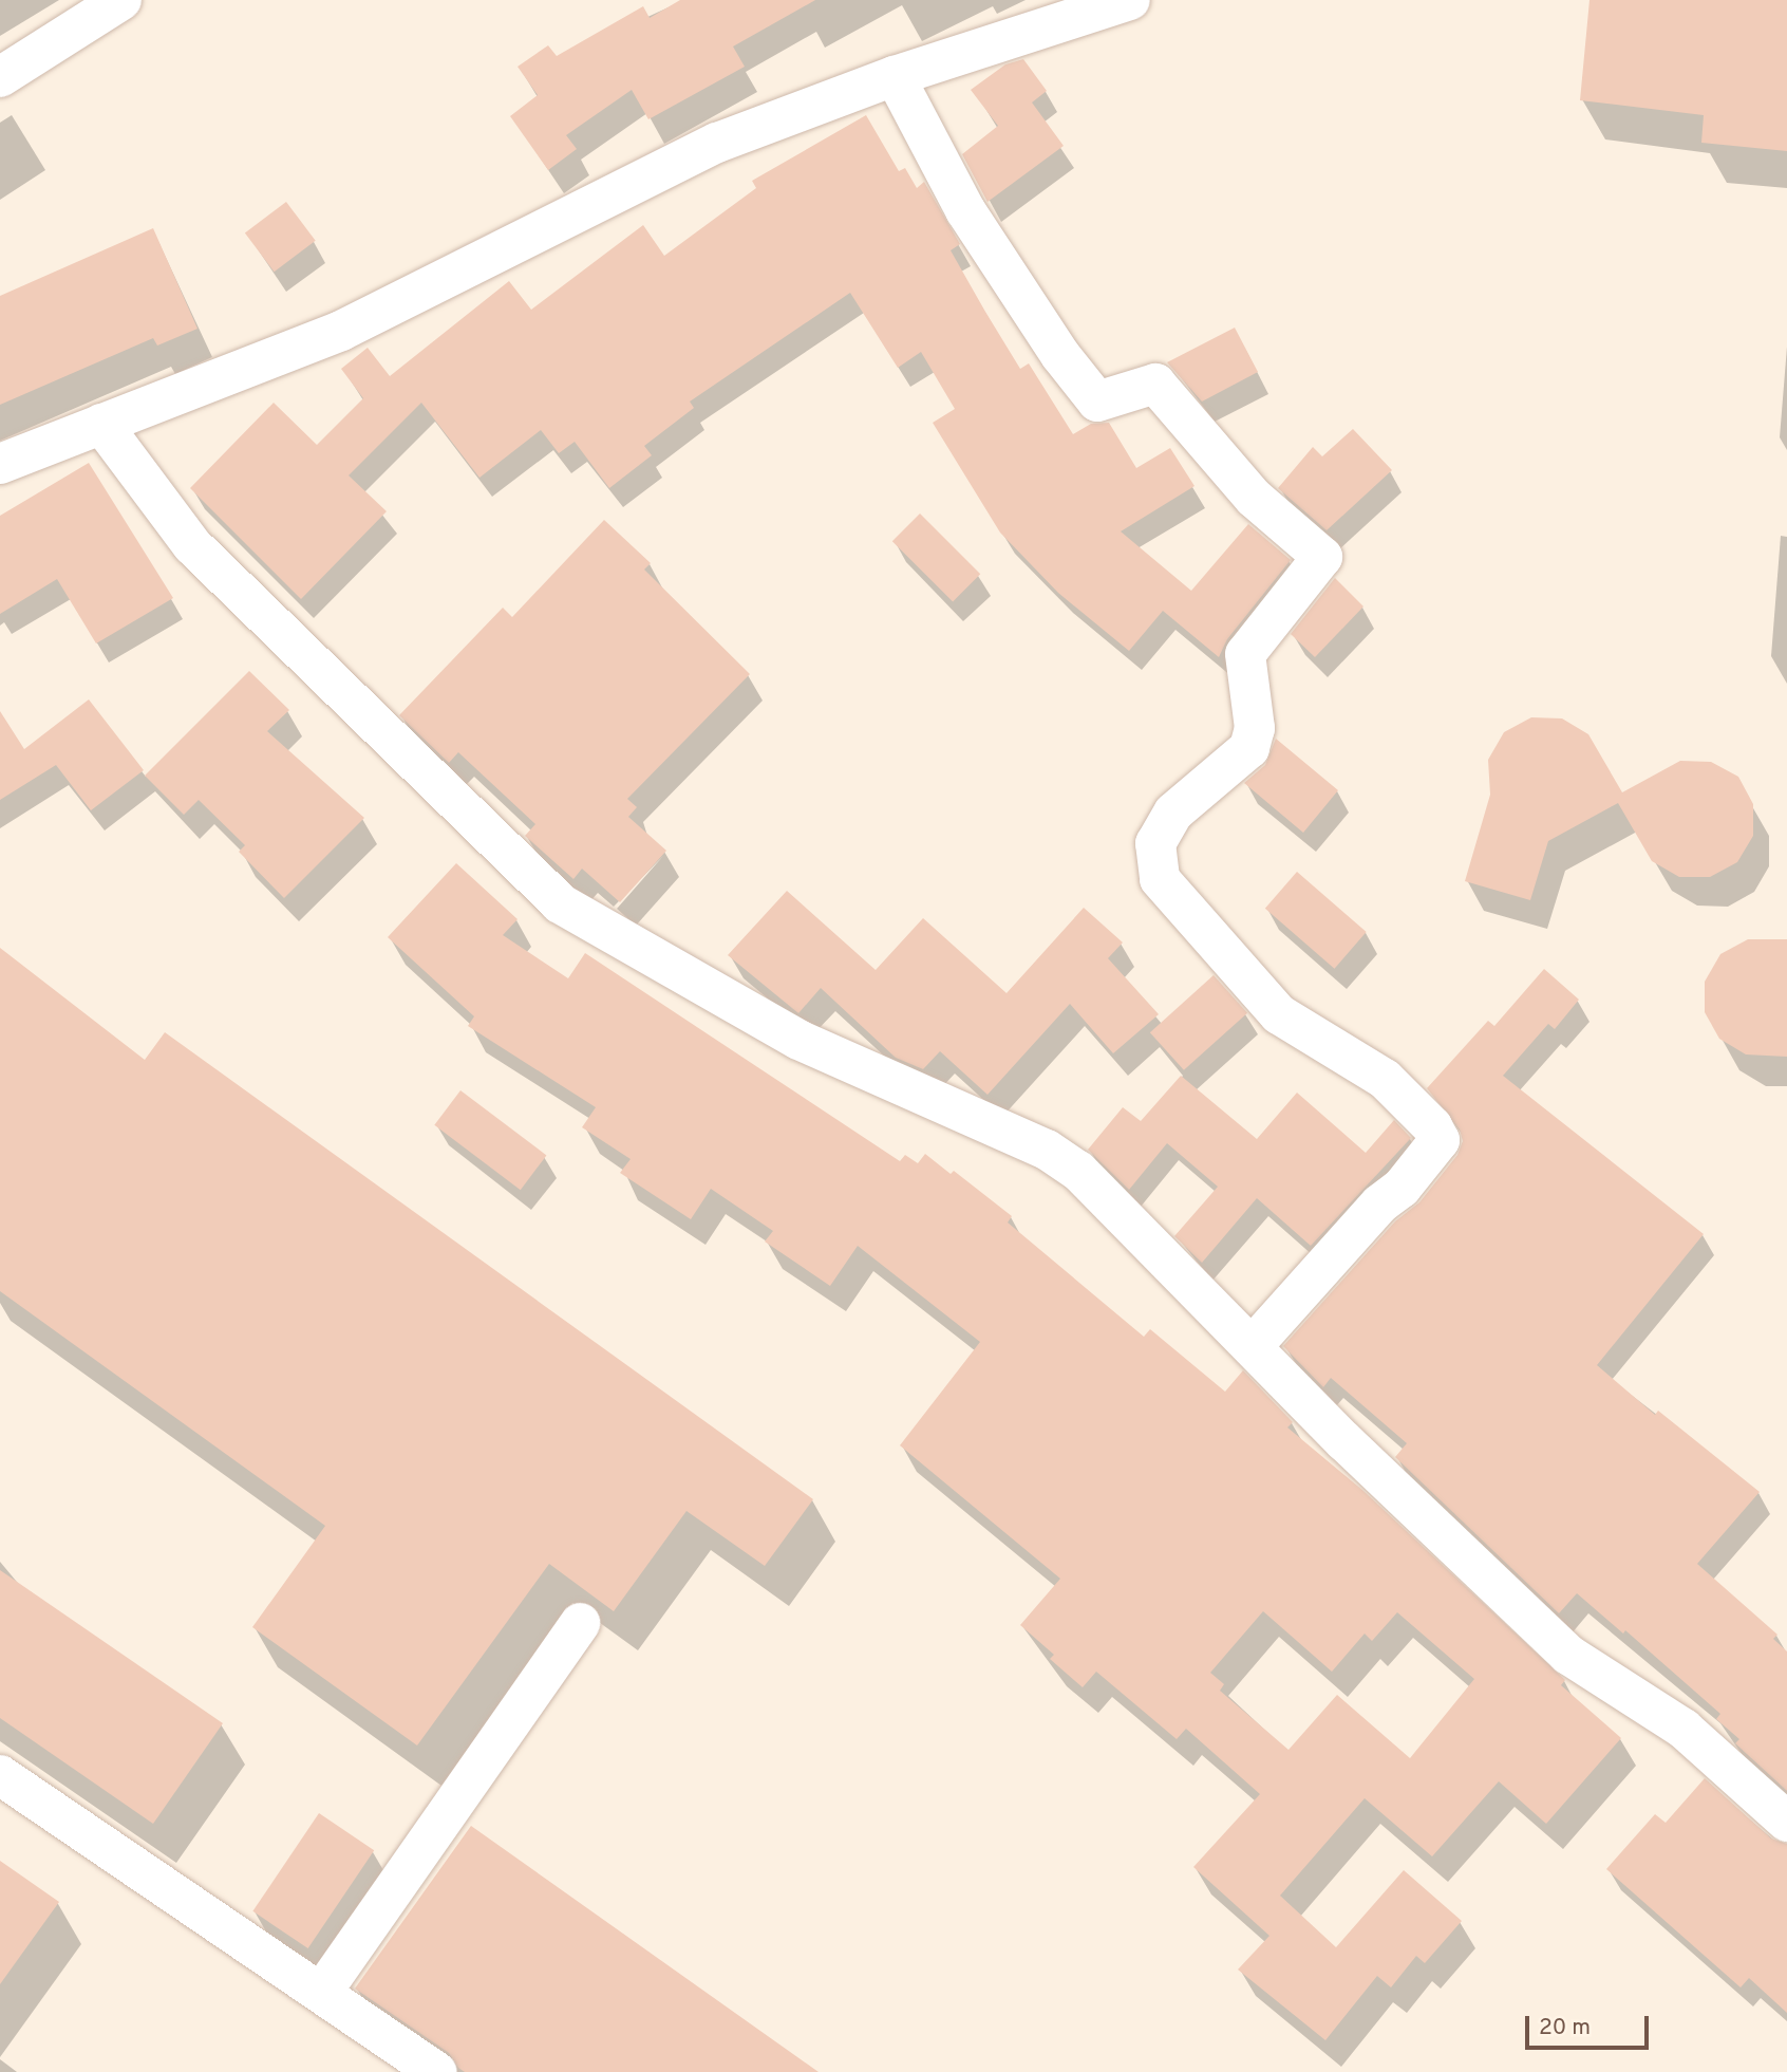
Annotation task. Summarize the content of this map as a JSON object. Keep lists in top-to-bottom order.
{
  "scale_bar": "20 m"
}
